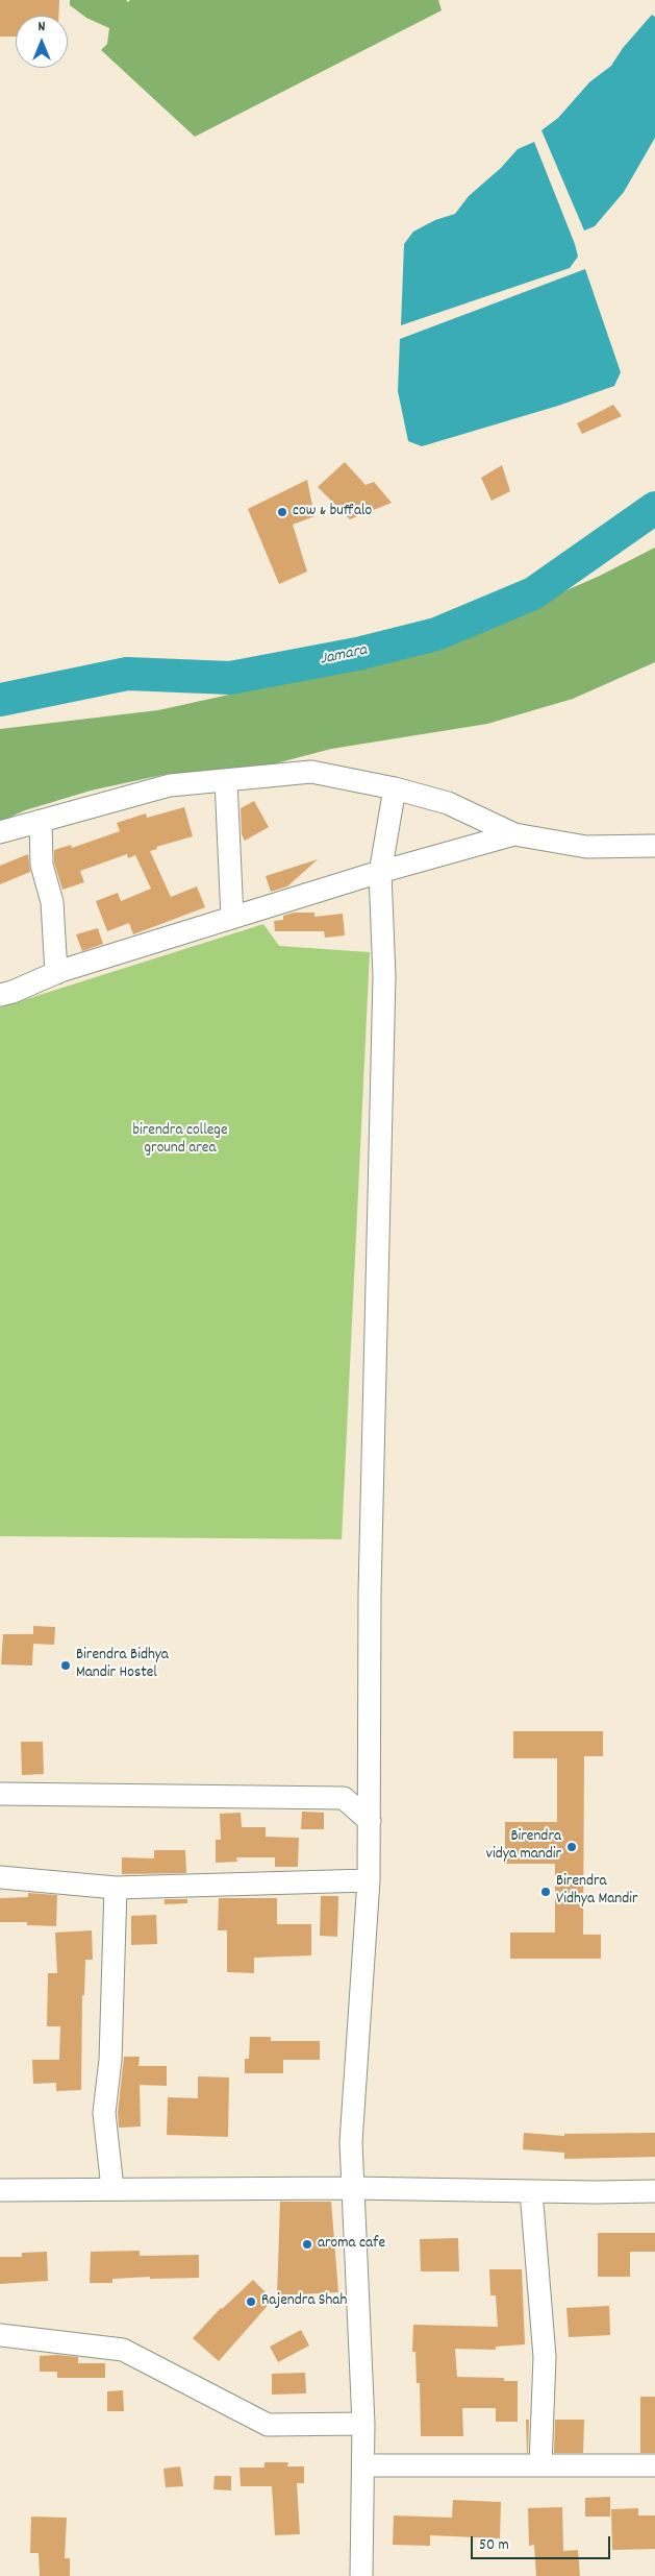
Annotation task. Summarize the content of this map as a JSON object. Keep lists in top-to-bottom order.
{
  "water": ["Jamara"],
  "parks": ["birendra college ground area"],
  "places": [
    "cow & buffalo",
    "Birendra Bidhya Mandir Hostel",
    "Birendra vidya mandir",
    "Birendra Vidhya Mandir",
    "aroma cafe",
    "Rajendra Shah"
  ],
  "scale_bar": "50 m",
  "north": "top"
}
